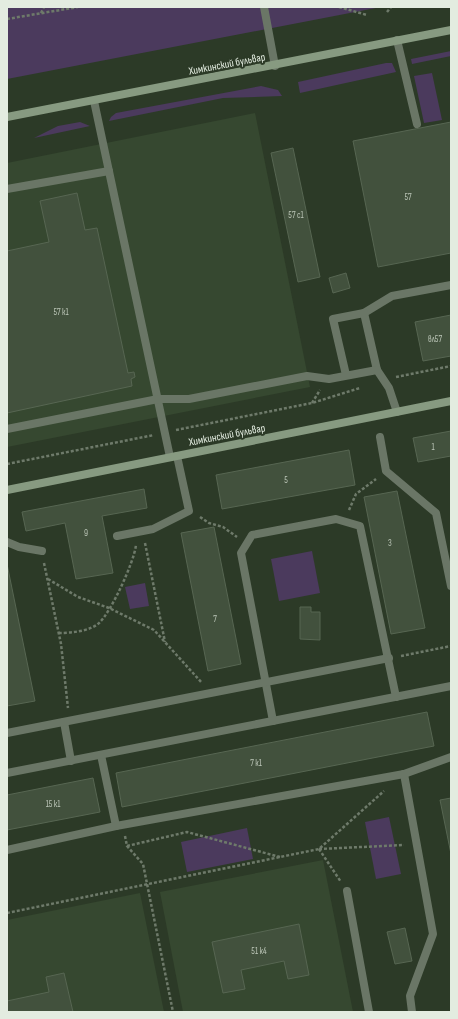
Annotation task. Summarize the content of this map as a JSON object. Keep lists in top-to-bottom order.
{
  "streets": {
    "main road": ["Химкинский бульвар"]
  },
  "house_numbers": [
    "57",
    "57 с1",
    "57 к1",
    "вл57",
    "1",
    "5",
    "9",
    "3",
    "7",
    "7 к1",
    "15 к1",
    "51 к4"
  ]
}
